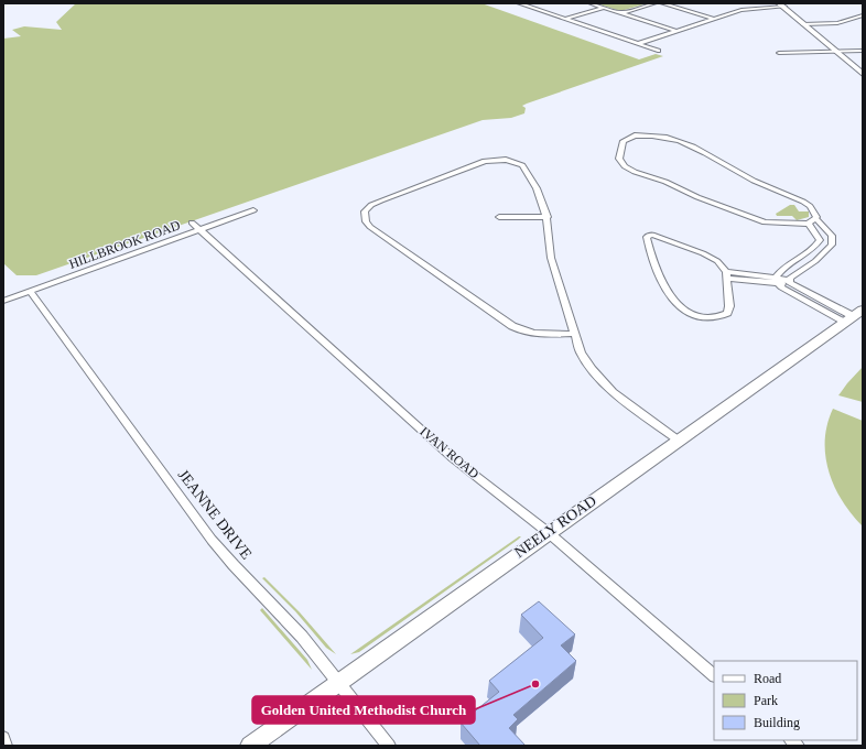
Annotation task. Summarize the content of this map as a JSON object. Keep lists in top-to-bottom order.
{
  "streets": {
    "street": [
      "HILLBROOK ROAD",
      "IVAN ROAD",
      "JEANNE DRIVE",
      "NEELY ROAD"
    ]
  },
  "crossings": [
    ["HILLBROOK ROAD", "IVAN ROAD"],
    ["HILLBROOK ROAD", "JEANNE DRIVE"],
    ["IVAN ROAD", "NEELY ROAD"],
    ["JEANNE DRIVE", "NEELY ROAD"]
  ],
  "places": ["Golden United Methodist Church"],
  "legend": ["Road", "Park", "Building"]
}
